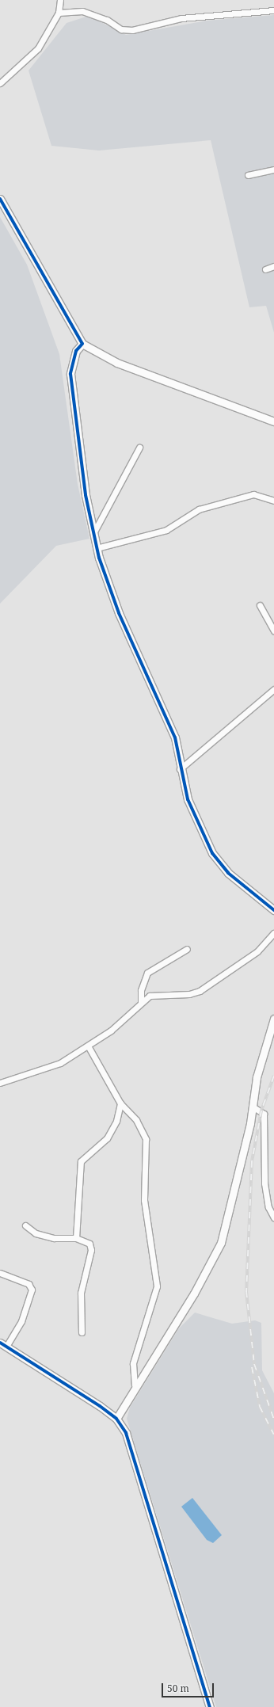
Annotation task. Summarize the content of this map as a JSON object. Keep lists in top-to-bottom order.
{
  "scale_bar": "50 m"
}
